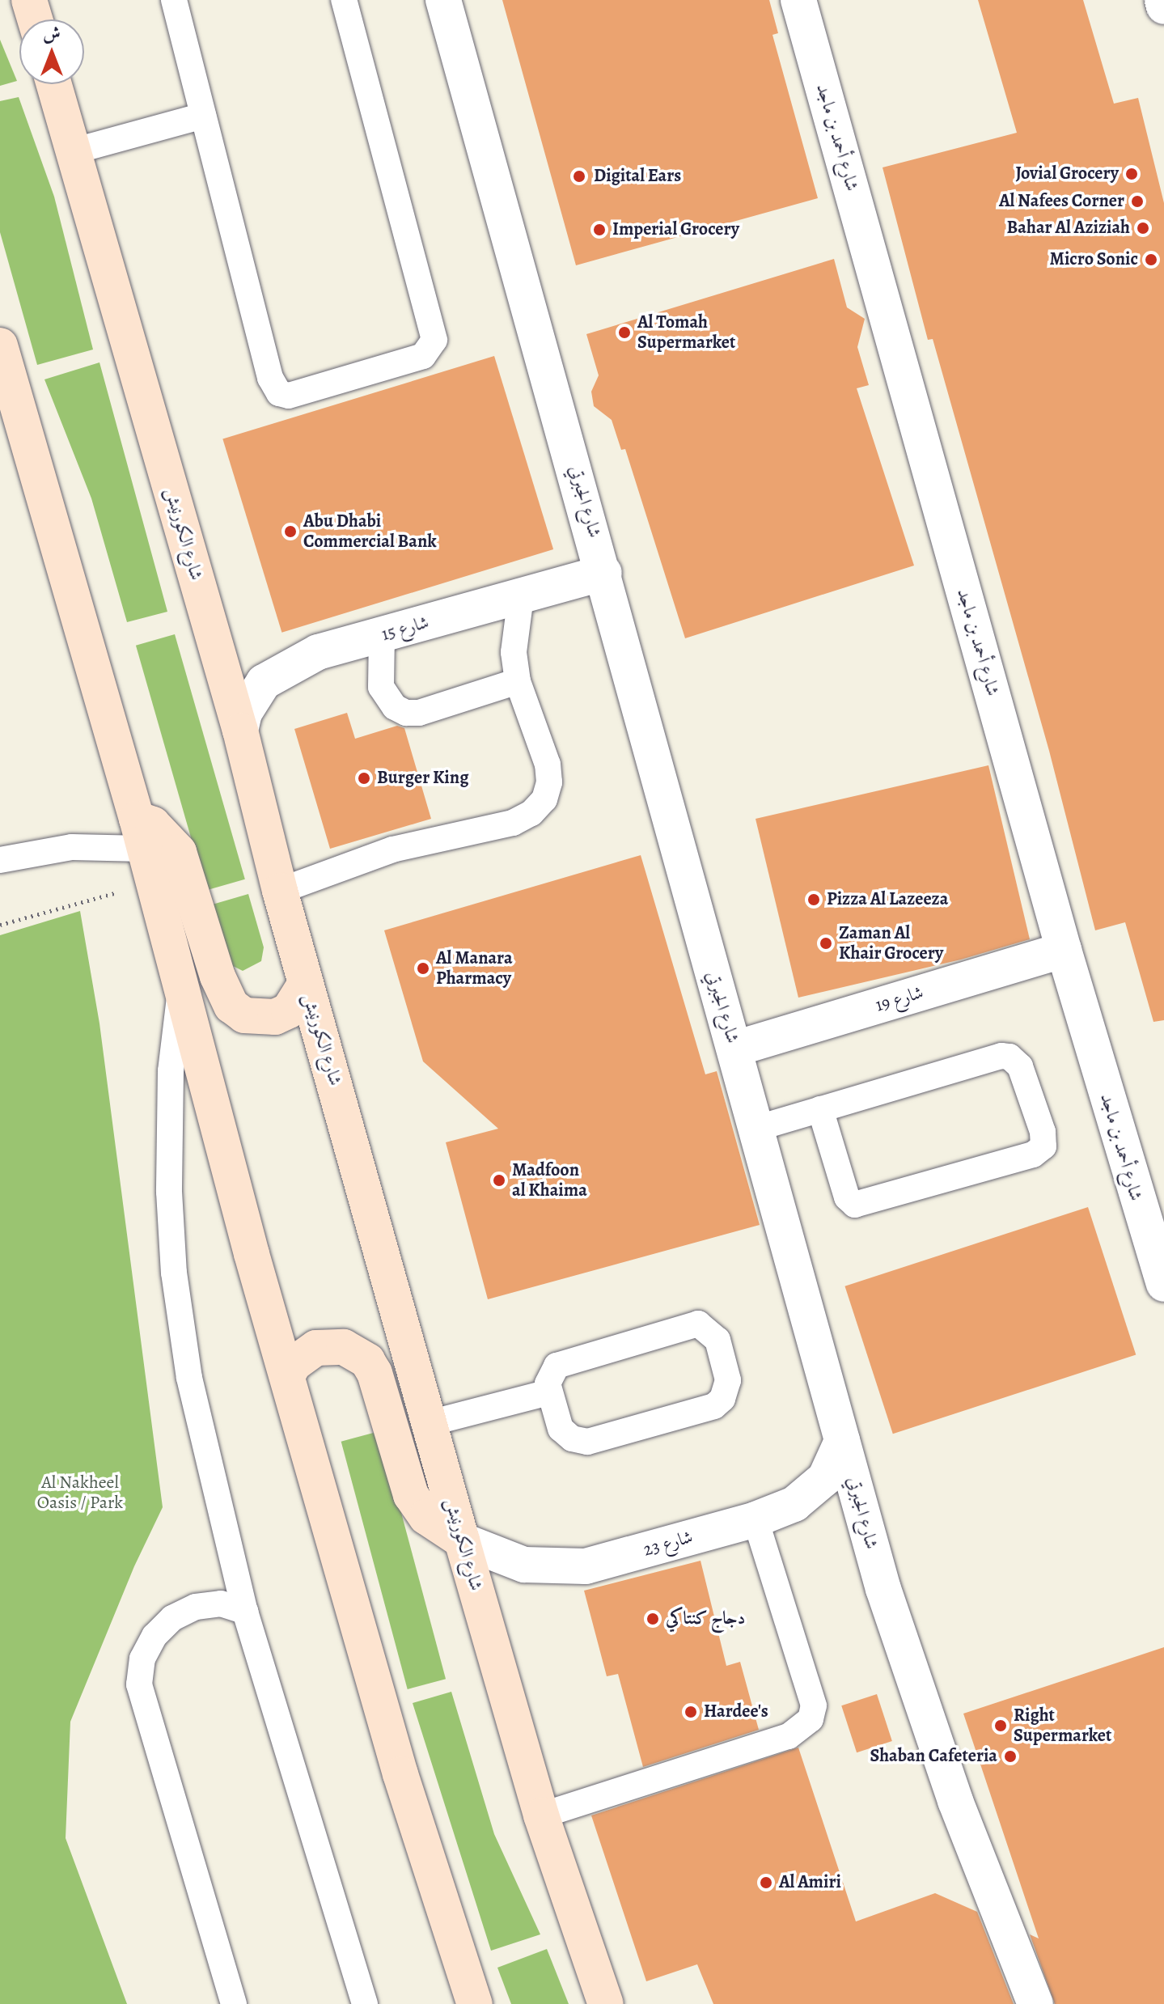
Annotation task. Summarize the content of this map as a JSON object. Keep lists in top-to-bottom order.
{
  "streets": {
    "main road": ["شارع الكورنيش"],
    "street": [
      "شارع أحمد بن ماجد",
      "شارع الجبرتي",
      "شارع 15",
      "شارع 19",
      "شارع 23"
    ]
  },
  "crossings": [
    ["شارع أحمد بن ماجد", "شارع 19"],
    ["شارع الجبرتي", "شارع 15"],
    ["شارع الجبرتي", "شارع 19"],
    ["شارع الجبرتي", "شارع 23"],
    ["شارع الكورنيش", "شارع 15"],
    ["شارع الكورنيش", "شارع 23"]
  ],
  "parks": ["Al Nakheel Oasis / Park"],
  "places": [
    "Jovial Grocery",
    "Digital Ears",
    "Al Nafees Corner",
    "Bahar Al Aziziah",
    "Imperial Grocery",
    "Micro Sonic",
    "Al Tomah Supermarket",
    "Abu Dhabi Commercial Bank",
    "Burger King",
    "Pizza Al Lazeeza",
    "Zaman Al Khair Grocery",
    "Al Manara Pharmacy",
    "Madfoon al Khaima",
    "دجاج كنتاكي",
    "Hardee's",
    "Right Supermarket",
    "Shaban Cafeteria",
    "Al Amiri"
  ],
  "north": "top"
}
